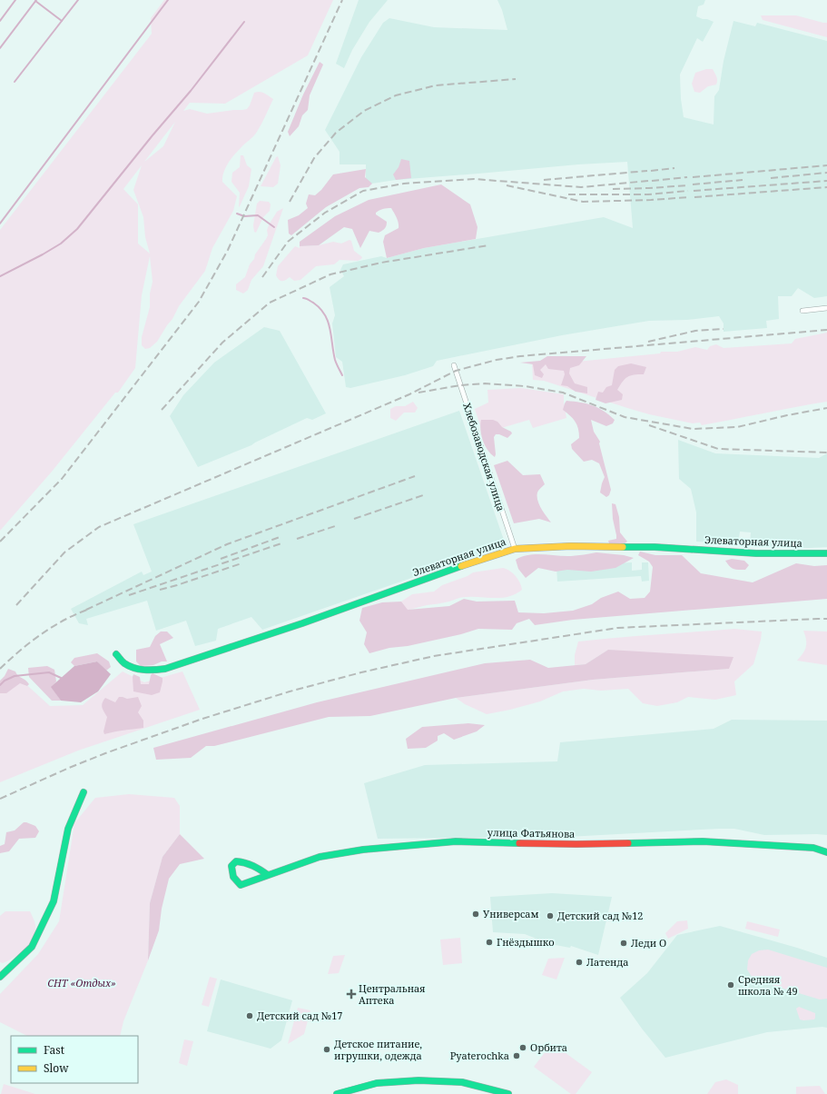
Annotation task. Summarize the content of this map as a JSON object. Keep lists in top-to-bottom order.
{
  "streets": {
    "street": ["Хлебозаводская улица", "Элеваторная улица", "улица Фатьянова"]
  },
  "crossings": [
    ["Хлебозаводская улица", "Элеваторная улица"]
  ],
  "parks": ["СНТ «Отдых»"],
  "places": {
    "other": [
      "Универсам",
      "Детский сад №12",
      "Гнёздышко",
      "Леди О",
      "Латенда",
      "Средняя школа № 49",
      "Детский сад №17",
      "Орбита",
      "Детское питание, игрушки, одежда",
      "Pyaterochka"
    ],
    "health": ["Центральная Аптека"]
  },
  "legend": ["Fast", "Slow"]
}
